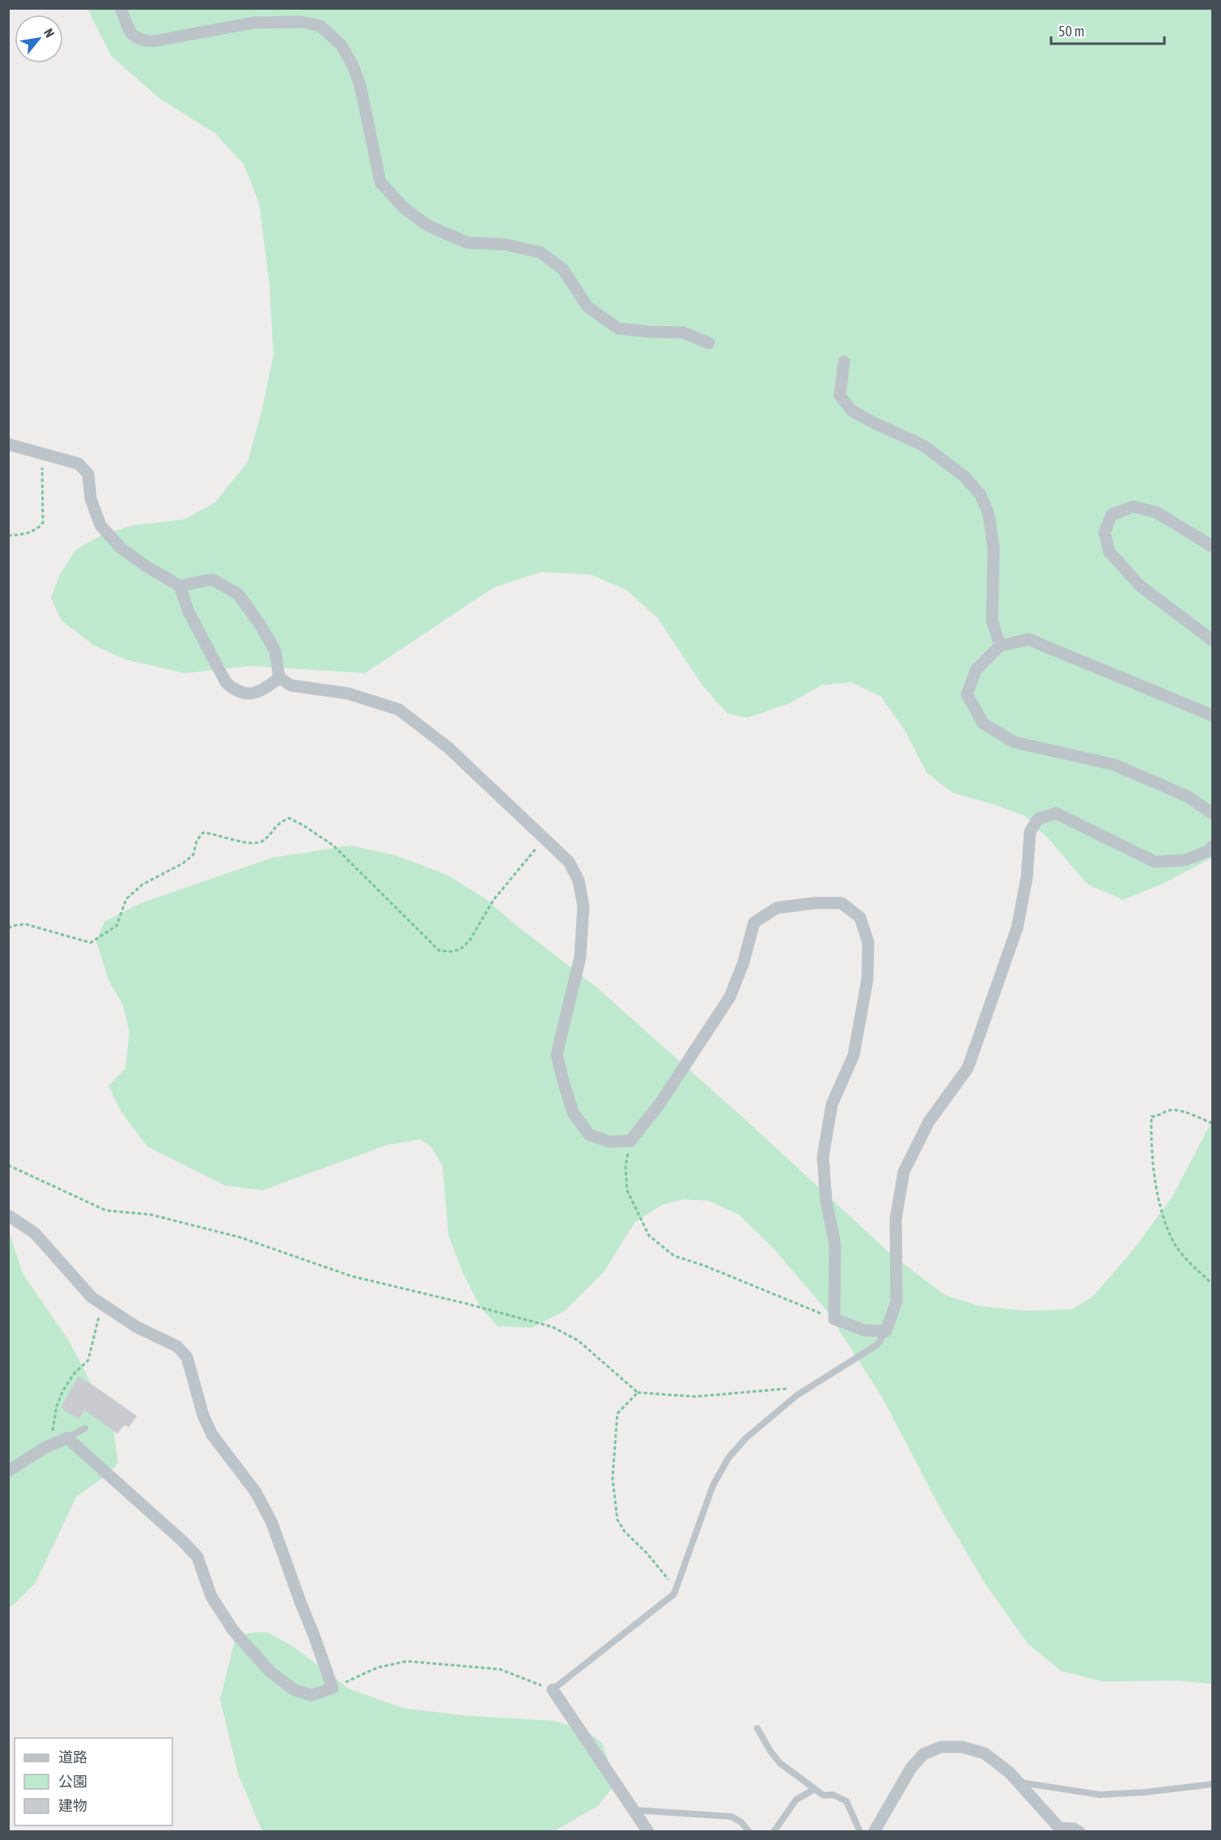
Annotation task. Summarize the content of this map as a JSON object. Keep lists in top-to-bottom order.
{
  "legend": ["道路", "公園", "建物"],
  "scale_bar": "50 m",
  "north": "top right"
}
